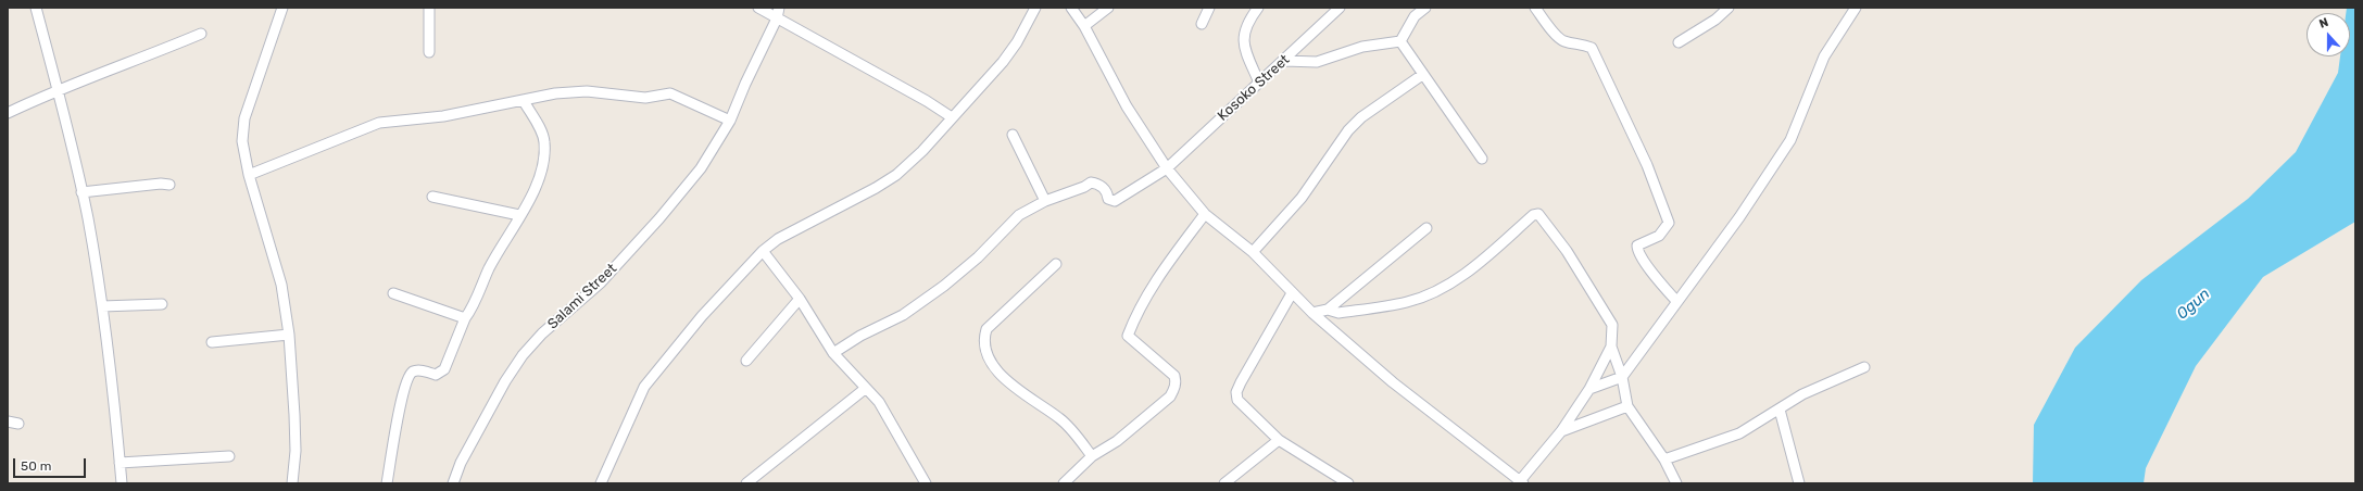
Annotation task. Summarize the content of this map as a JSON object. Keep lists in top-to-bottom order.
{
  "streets": {
    "street": ["Kosoko Street", "Salami Street"]
  },
  "water": ["Ogun"],
  "scale_bar": "50 m",
  "north": "top"
}
